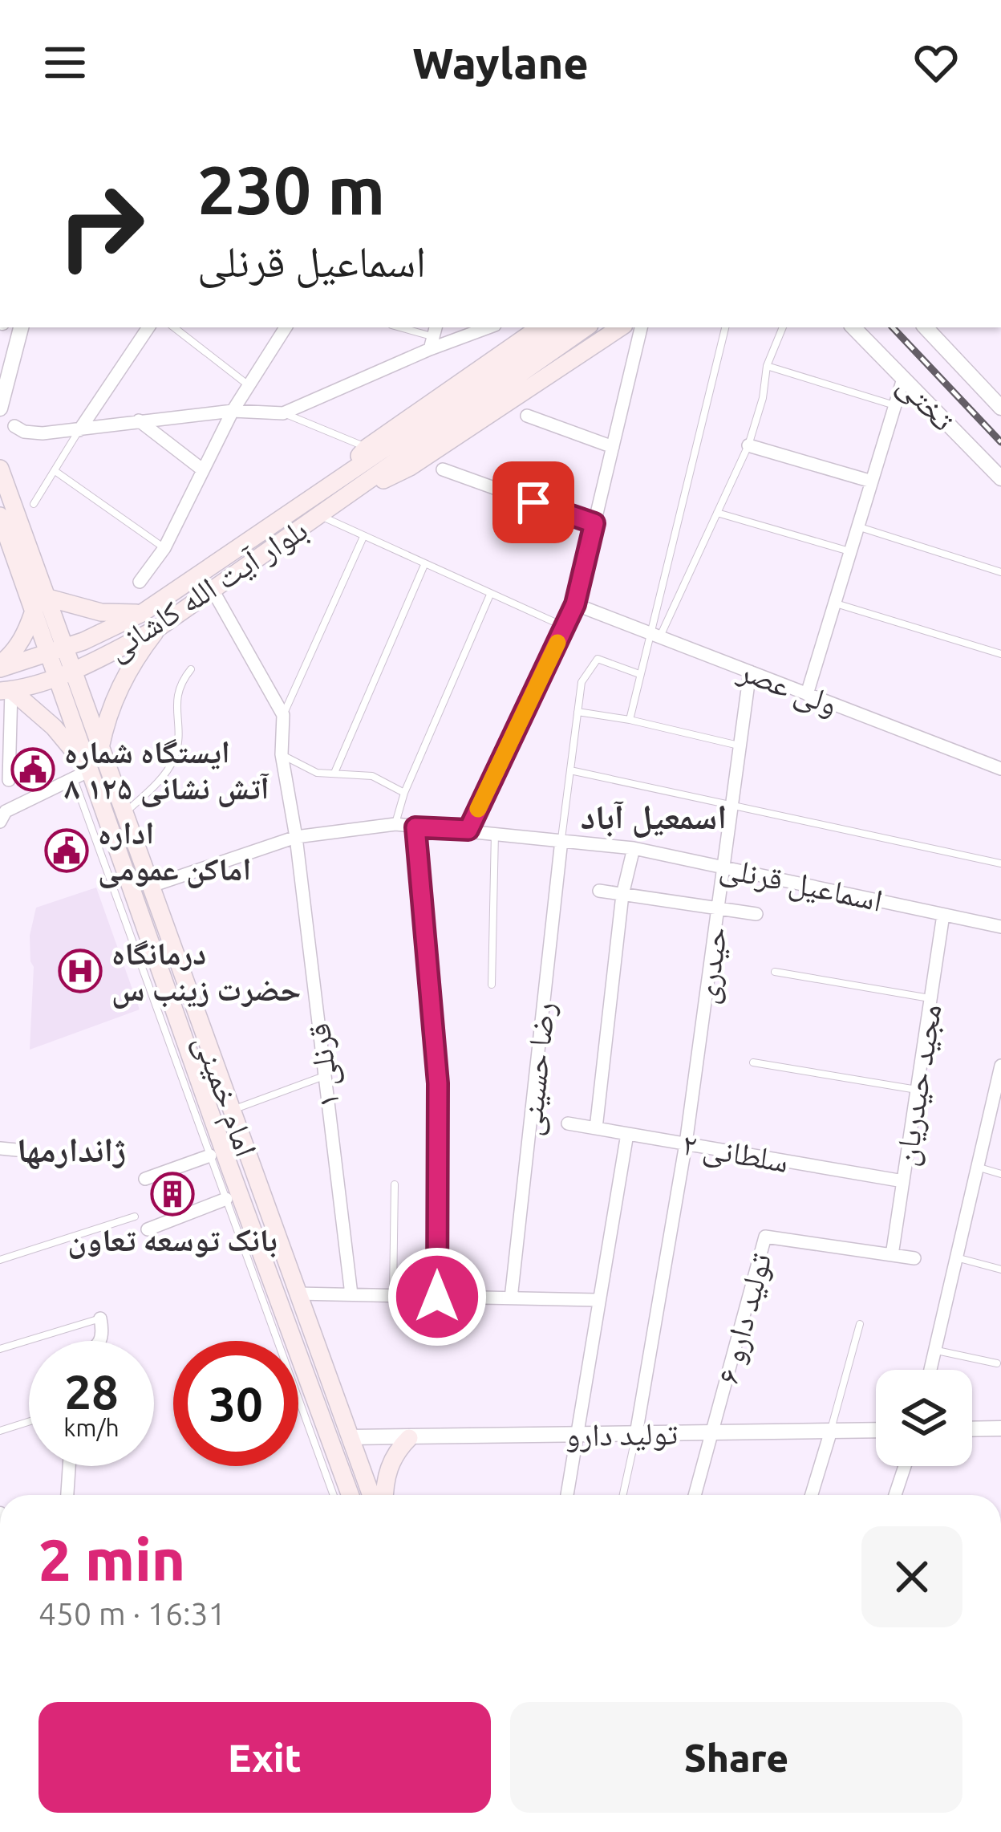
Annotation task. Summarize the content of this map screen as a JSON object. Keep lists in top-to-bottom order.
{
  "streets": {
    "main road": ["بلوار آیت الله کاشانی", "امام خمینی"],
    "street": [
      "تختی",
      "ولی عصر",
      "اسماعیل قرنلی",
      "حیدری",
      "قرنلی ۱",
      "رضا حسینی",
      "مجید حیدریان",
      "۲ سلطانی",
      "تولید دارو ۶",
      "تولید دارو"
    ]
  },
  "crossings": [
    ["بلوار آیت الله کاشانی", "امام خمینی"],
    ["ولی عصر", "حیدری"],
    ["اسماعیل قرنلی", "حیدری"],
    ["اسماعیل قرنلی", "قرنلی ۱"],
    ["اسماعیل قرنلی", "رضا حسینی"],
    ["اسماعیل قرنلی", "مجید حیدریان"],
    ["اسماعیل قرنلی", "امام خمینی"],
    ["حیدری", "۲ سلطانی"],
    ["حیدری", "تولید دارو"],
    ["مجید حیدریان", "۲ سلطانی"],
    ["مجید حیدریان", "تولید دارو ۶"],
    ["امام خمینی", "تولید دارو"],
    ["تولید دارو ۶", "تولید دارو"]
  ],
  "districts": ["اسمعیل آباد", "ژاندارمها"],
  "places": {
    "public building": ["ایستگاه شماره ۸ آتش نشانی ۱۲۵", "اداره اماکن عمومی"],
    "hospital": ["درمانگاه حضرت زینب س"],
    "building": ["بانک توسعه تعاون"]
  },
  "page": {
    "header": "Waylane",
    "turn": ["230 m", "اسماعیل قرنلی"],
    "speed": "28 km/h",
    "limit": "30",
    "heading": ["2 min", "450 m · 16:31"],
    "buttons": ["Exit", "Share"]
  }
}
